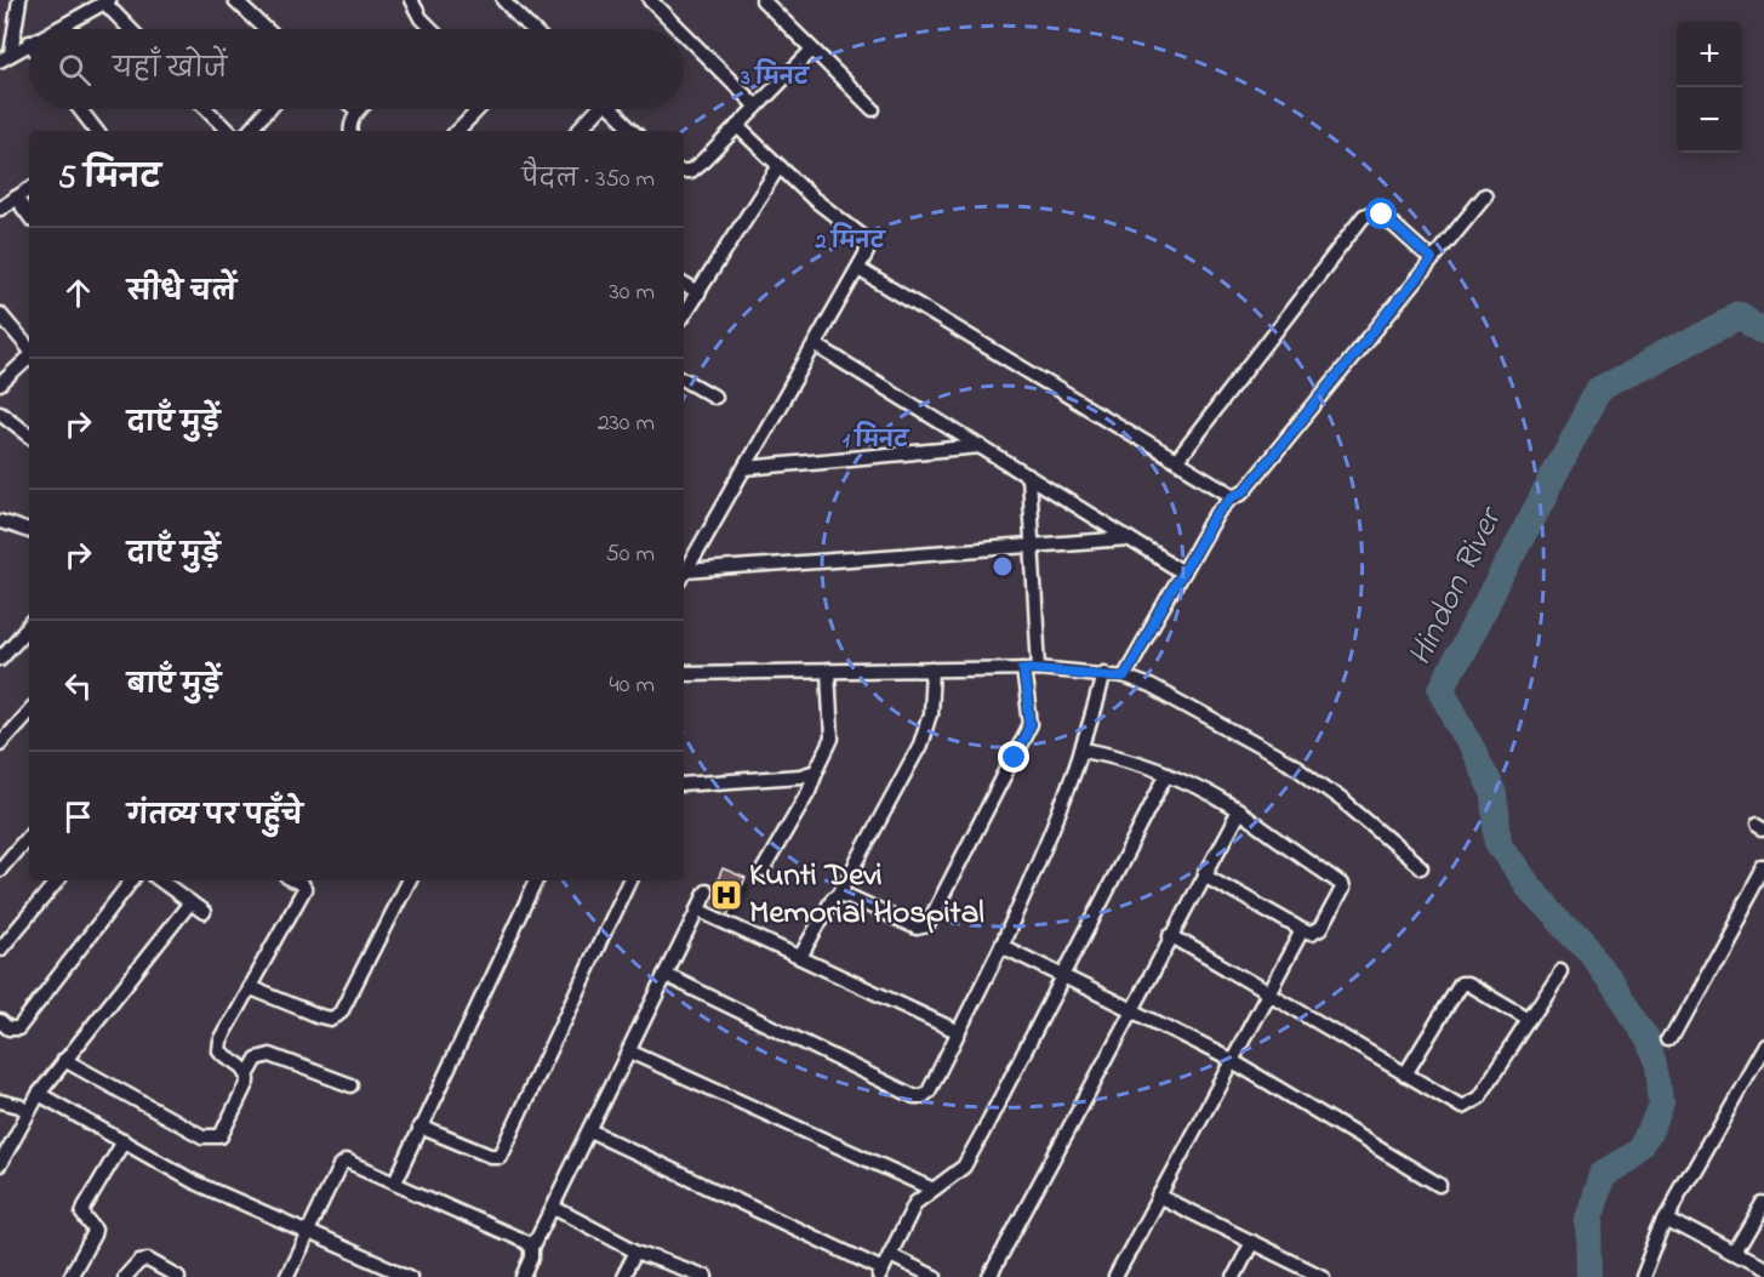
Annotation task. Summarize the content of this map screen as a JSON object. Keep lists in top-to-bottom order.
{
  "water": ["Hindon River"],
  "places": {
    "hospital": ["Kunti Devi Memorial Hospital"]
  },
  "page": {
    "map_buttons": ["+", "−"],
    "search": "यहाँ खोजें",
    "heading": ["5 मिनट", "पैदल · 350 m"],
    "list": [
      ["सीधे चलें", "30 m"],
      ["दाएँ मुड़ें", "230 m"],
      ["दाएँ मुड़ें", "50 m"],
      ["बाएँ मुड़ें", "40 m"],
      "गंतव्य पर पहुँचे"
    ]
  },
  "rings": ["3 मिनट", "2 मिनट", "1 मिनट"]
}
